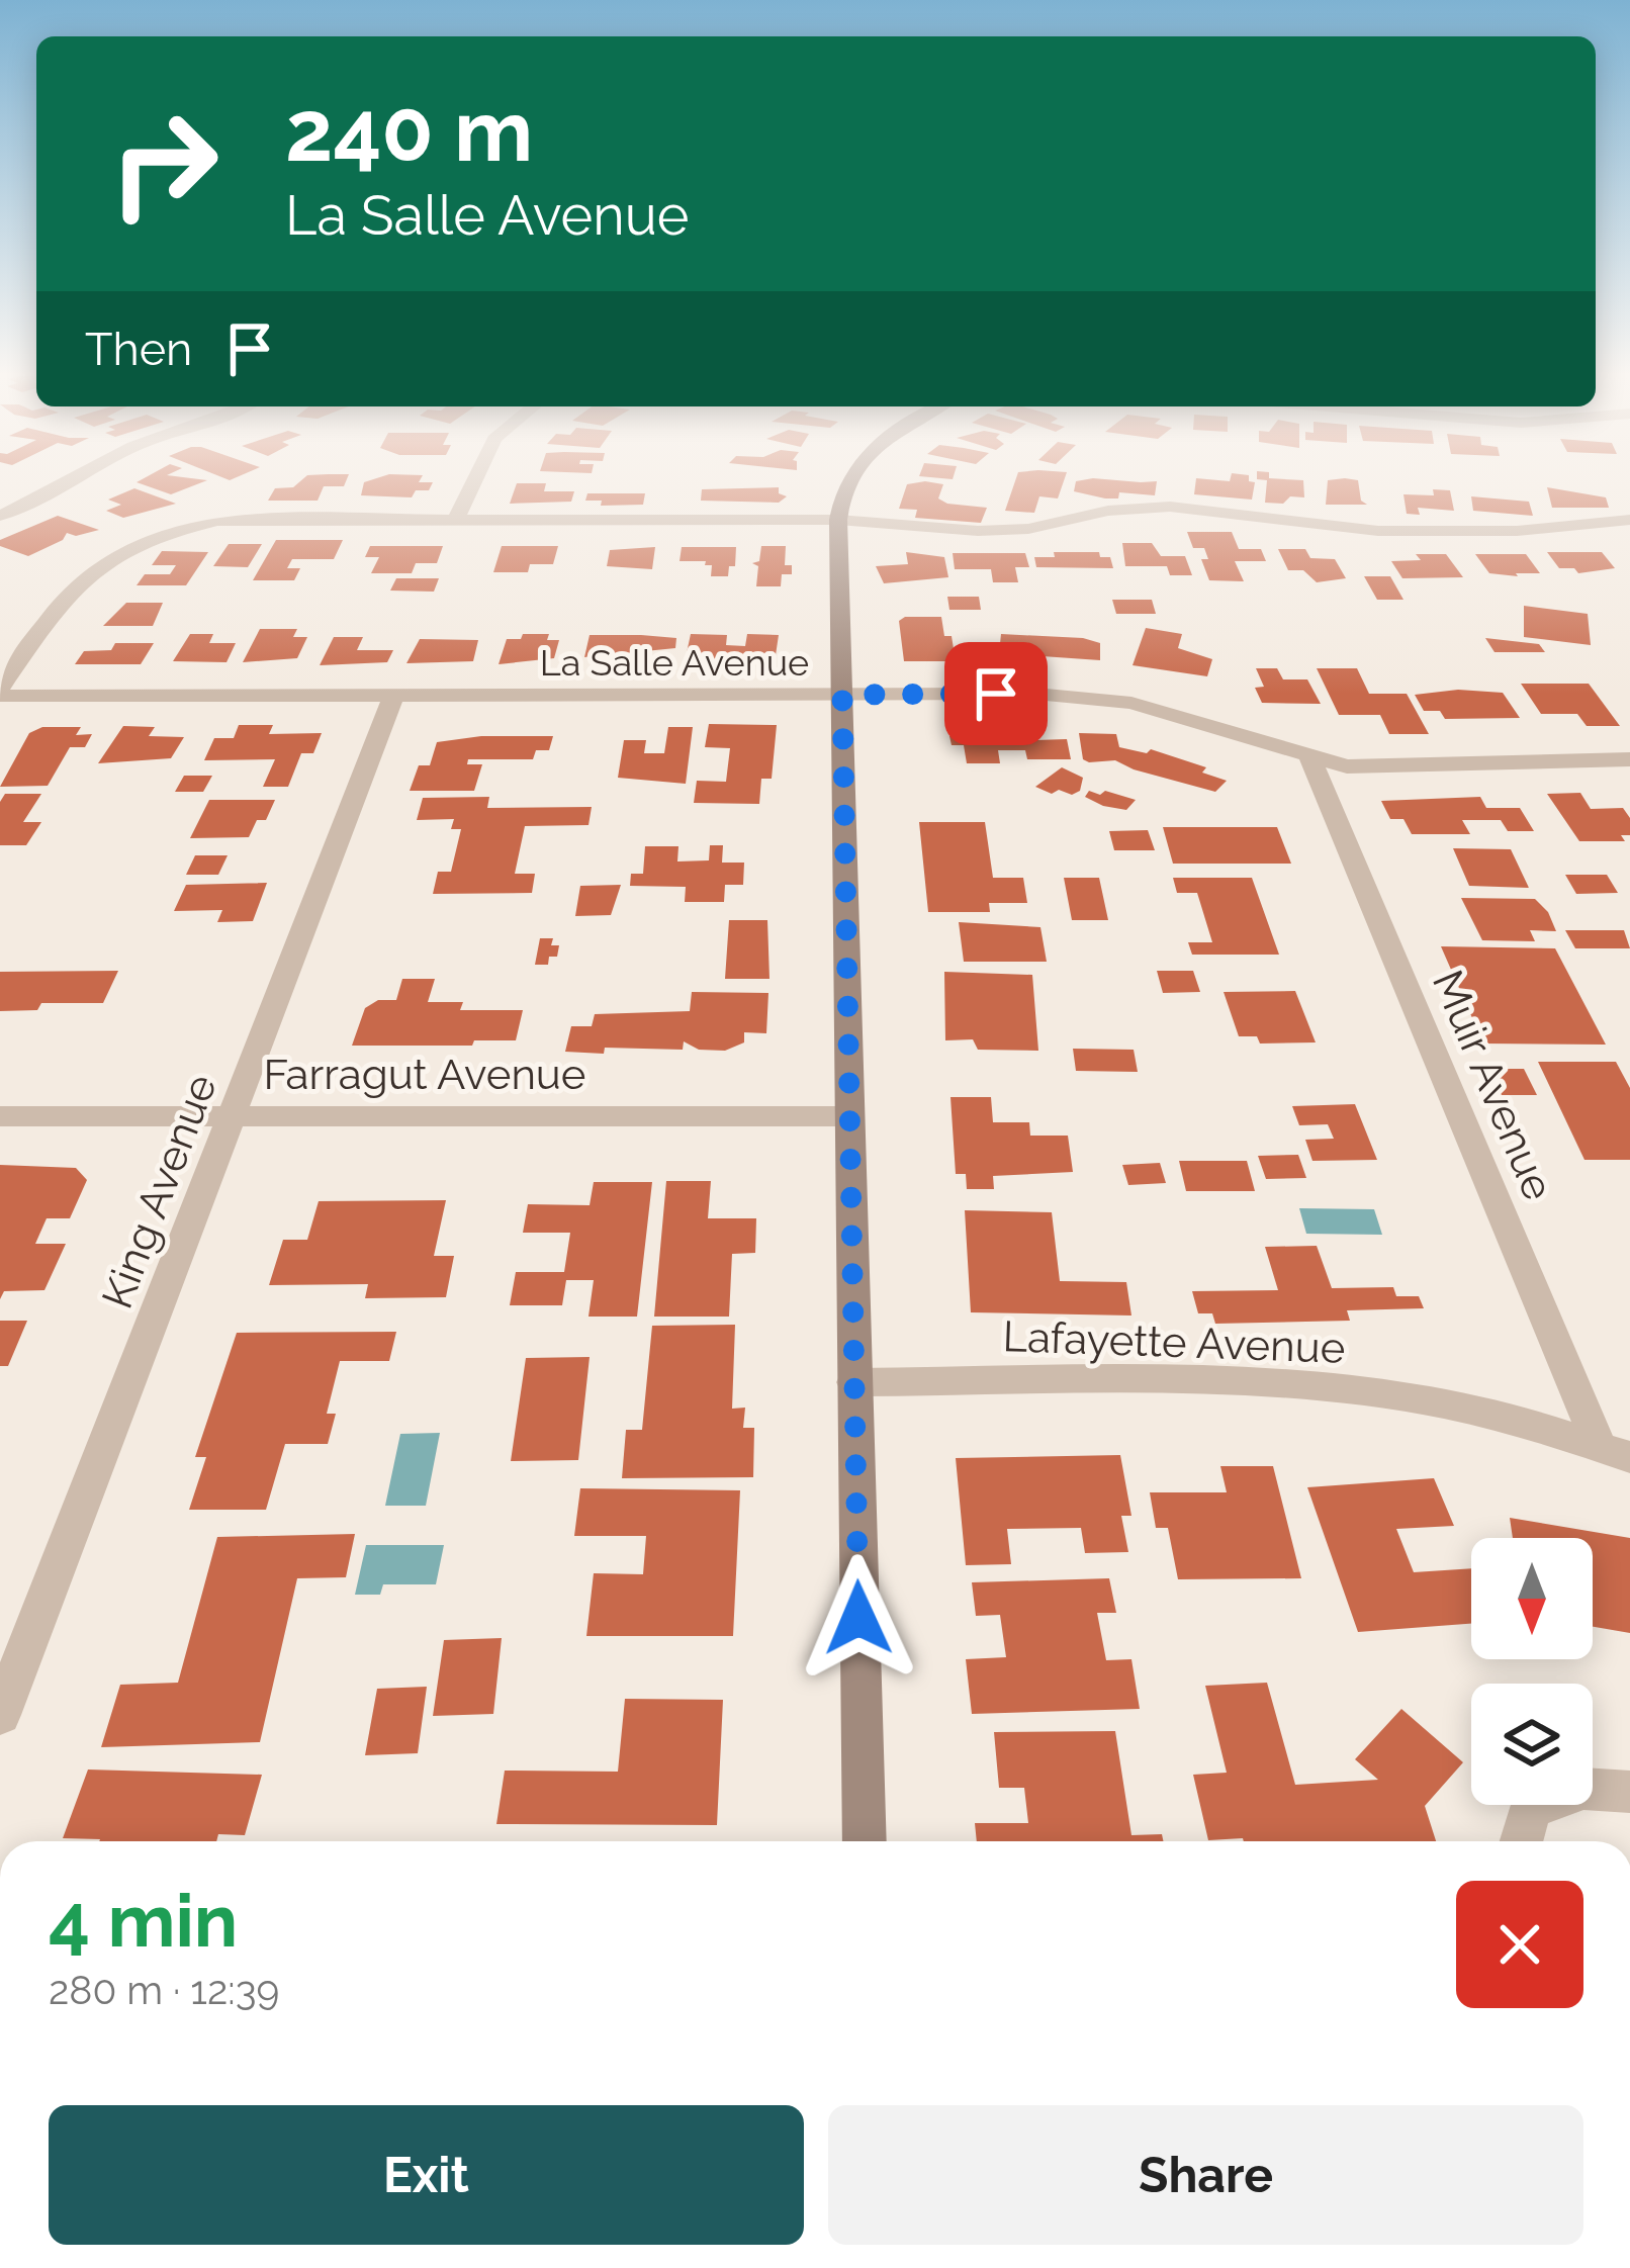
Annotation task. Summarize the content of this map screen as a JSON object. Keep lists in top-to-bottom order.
{
  "streets": {
    "street": [
      "La Salle Avenue",
      "Farragut Avenue",
      "Muir Avenue",
      "King Avenue",
      "Lafayette Avenue"
    ]
  },
  "crossings": [
    ["La Salle Avenue", "Muir Avenue"],
    ["La Salle Avenue", "King Avenue"],
    ["Farragut Avenue", "King Avenue"],
    ["Muir Avenue", "Lafayette Avenue"]
  ],
  "north": "bottom",
  "page": {
    "turn": ["240 m", "La Salle Avenue"],
    "then": "Then",
    "heading": ["4 min", "280 m · 12:39"],
    "buttons": ["Exit", "Share"]
  }
}
